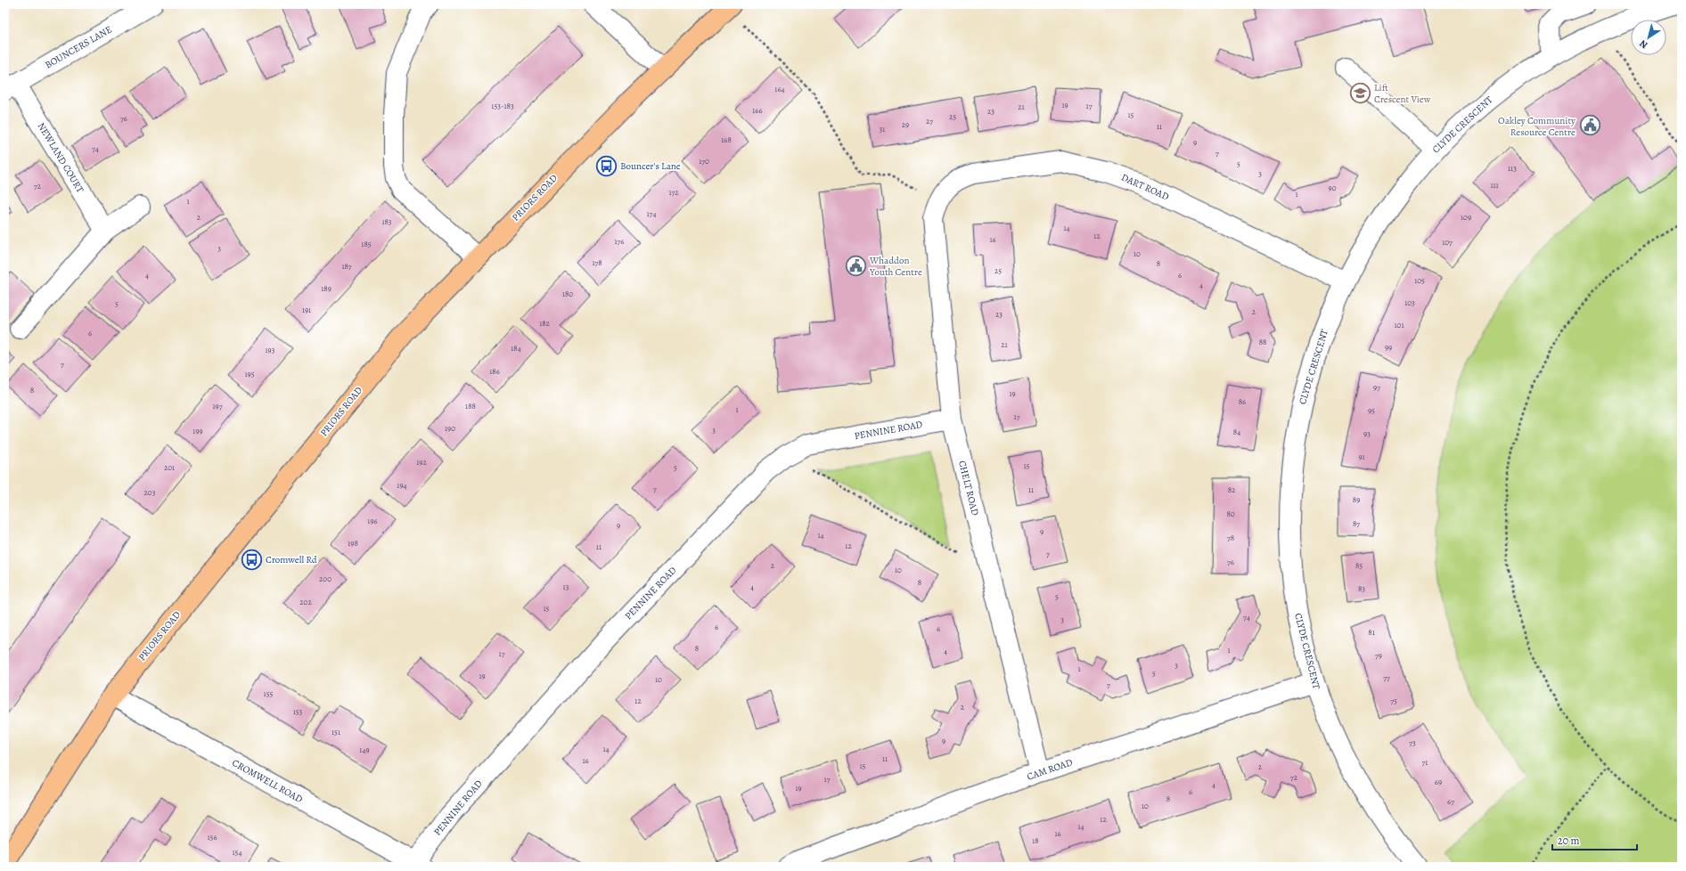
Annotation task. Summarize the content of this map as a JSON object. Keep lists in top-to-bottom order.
{
  "streets": {
    "main road": ["PRIORS ROAD"],
    "street": [
      "BOUNCERS LANE",
      "CLYDE CRESCENT",
      "NEWLAND COURT",
      "DART ROAD",
      "PENNINE ROAD",
      "CHELT ROAD",
      "CAM ROAD",
      "CROMWELL ROAD"
    ]
  },
  "crossings": [
    ["BOUNCERS LANE", "NEWLAND COURT"],
    ["CLYDE CRESCENT", "DART ROAD"],
    ["CLYDE CRESCENT", "CAM ROAD"],
    ["DART ROAD", "CHELT ROAD"],
    ["PRIORS ROAD", "CROMWELL ROAD"],
    ["PENNINE ROAD", "CHELT ROAD"],
    ["PENNINE ROAD", "CROMWELL ROAD"],
    ["CHELT ROAD", "CAM ROAD"]
  ],
  "places": {
    "school or university": ["Lift Crescent View"],
    "public building": ["Oakley Community Resource Centre", "Whaddon Youth Centre"],
    "bus stop": ["Bouncer's Lane", "Cromwell Rd"]
  },
  "house_numbers": [
    "164",
    "19",
    "153-183",
    "17",
    "21",
    "166",
    "23",
    "15",
    "25",
    "76",
    "27",
    "29",
    "11",
    "31",
    "168",
    "9",
    "74",
    "7",
    "170",
    "5",
    "113",
    "3",
    "111",
    "72",
    "90",
    "172",
    "1",
    "1",
    "174",
    "2",
    "109",
    "183",
    "14",
    "12",
    "16",
    "176",
    "107",
    "185",
    "3",
    "10",
    "178",
    "8",
    "187",
    "25",
    "4",
    "6",
    "105",
    "4",
    "189",
    "180",
    "103",
    "5",
    "191",
    "2",
    "23",
    "182",
    "101",
    "6",
    "88",
    "21",
    "99",
    "184",
    "193",
    "7",
    "186",
    "195",
    "97",
    "8",
    "19",
    "86",
    "197",
    "188",
    "1",
    "95",
    "17",
    "190",
    "3",
    "199",
    "84",
    "93",
    "91",
    "192",
    "15",
    "201",
    "5",
    "194",
    "7",
    "11",
    "82",
    "203",
    "89",
    "80",
    "196",
    "87",
    "9",
    "9",
    "14",
    "78",
    "198",
    "12",
    "11",
    "7",
    "76",
    "2",
    "85",
    "10",
    "200",
    "8",
    "13",
    "4",
    "83",
    "5",
    "202",
    "15",
    "74",
    "3",
    "6",
    "6",
    "81",
    "8",
    "1",
    "4",
    "17",
    "79",
    "3",
    "1",
    "5",
    "19",
    "77",
    "10",
    "7",
    "155",
    "12",
    "75",
    "2",
    "153",
    "151",
    "9",
    "73",
    "14",
    "149",
    "11",
    "16",
    "71",
    "15",
    "2",
    "72",
    "17",
    "69",
    "4",
    "19",
    "6",
    "8",
    "67",
    "10",
    "12",
    "14",
    "16",
    "156",
    "18",
    "154"
  ],
  "scale_bar": "20 m",
  "north": "bottom left"
}
